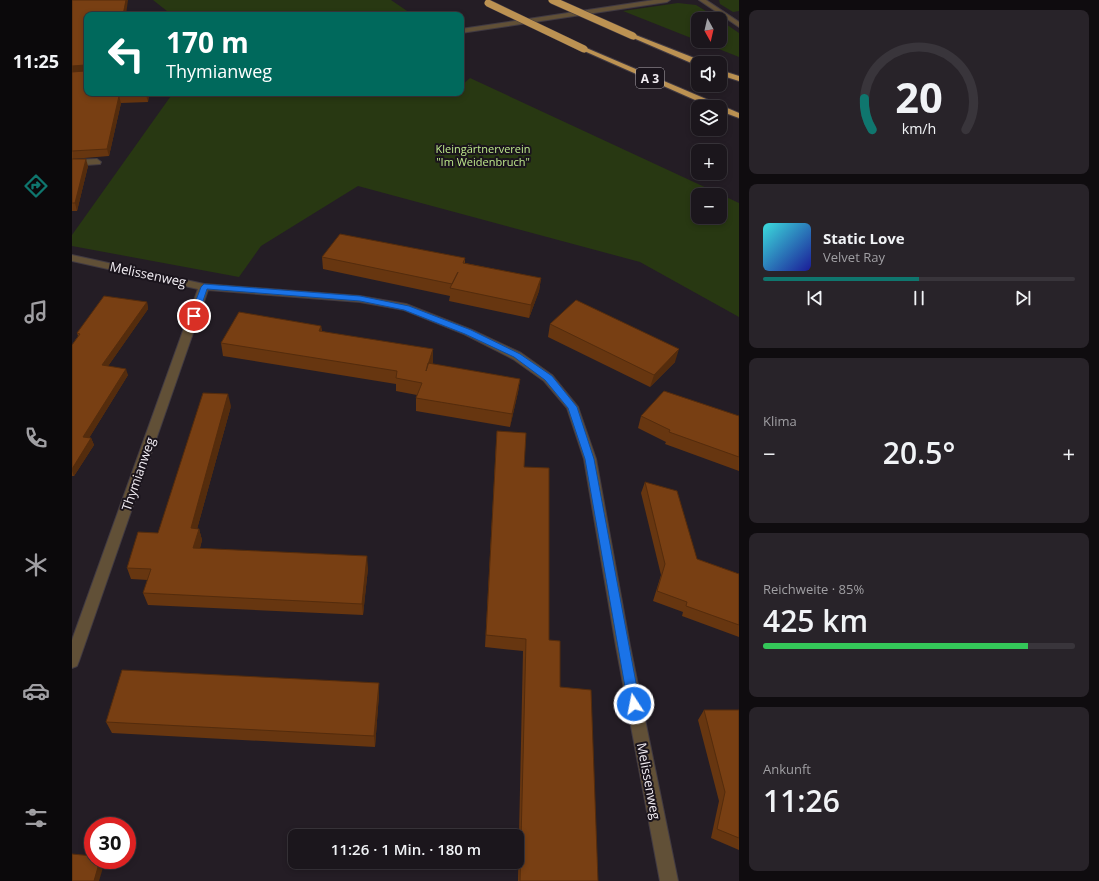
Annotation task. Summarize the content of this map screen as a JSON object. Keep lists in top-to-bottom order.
{
  "streets": {
    "highway": ["A 3"],
    "street": ["Melissenweg", "Thymianweg"]
  },
  "crossings": [
    ["Melissenweg", "Thymianweg"]
  ],
  "parks": ["Kleingärtnerverein \"Im Weidenbruch\""],
  "north": "bottom",
  "page": {
    "tabs": "11:25",
    "map_buttons": ["+", "−"],
    "turn": ["170 m", "Thymianweg"],
    "song": ["Static Love", "Velvet Ray"],
    "tile": [
      "Klima",
      ["Reichweite · 85%", "425 km"],
      ["Ankunft", "11:26"]
    ],
    "heat": ["−", "20.5°", "+"],
    "limit": "30",
    "trip": "11:26 · 1 Min. · 180 m",
    "gauge": ["20", "km/h"]
  }
}
